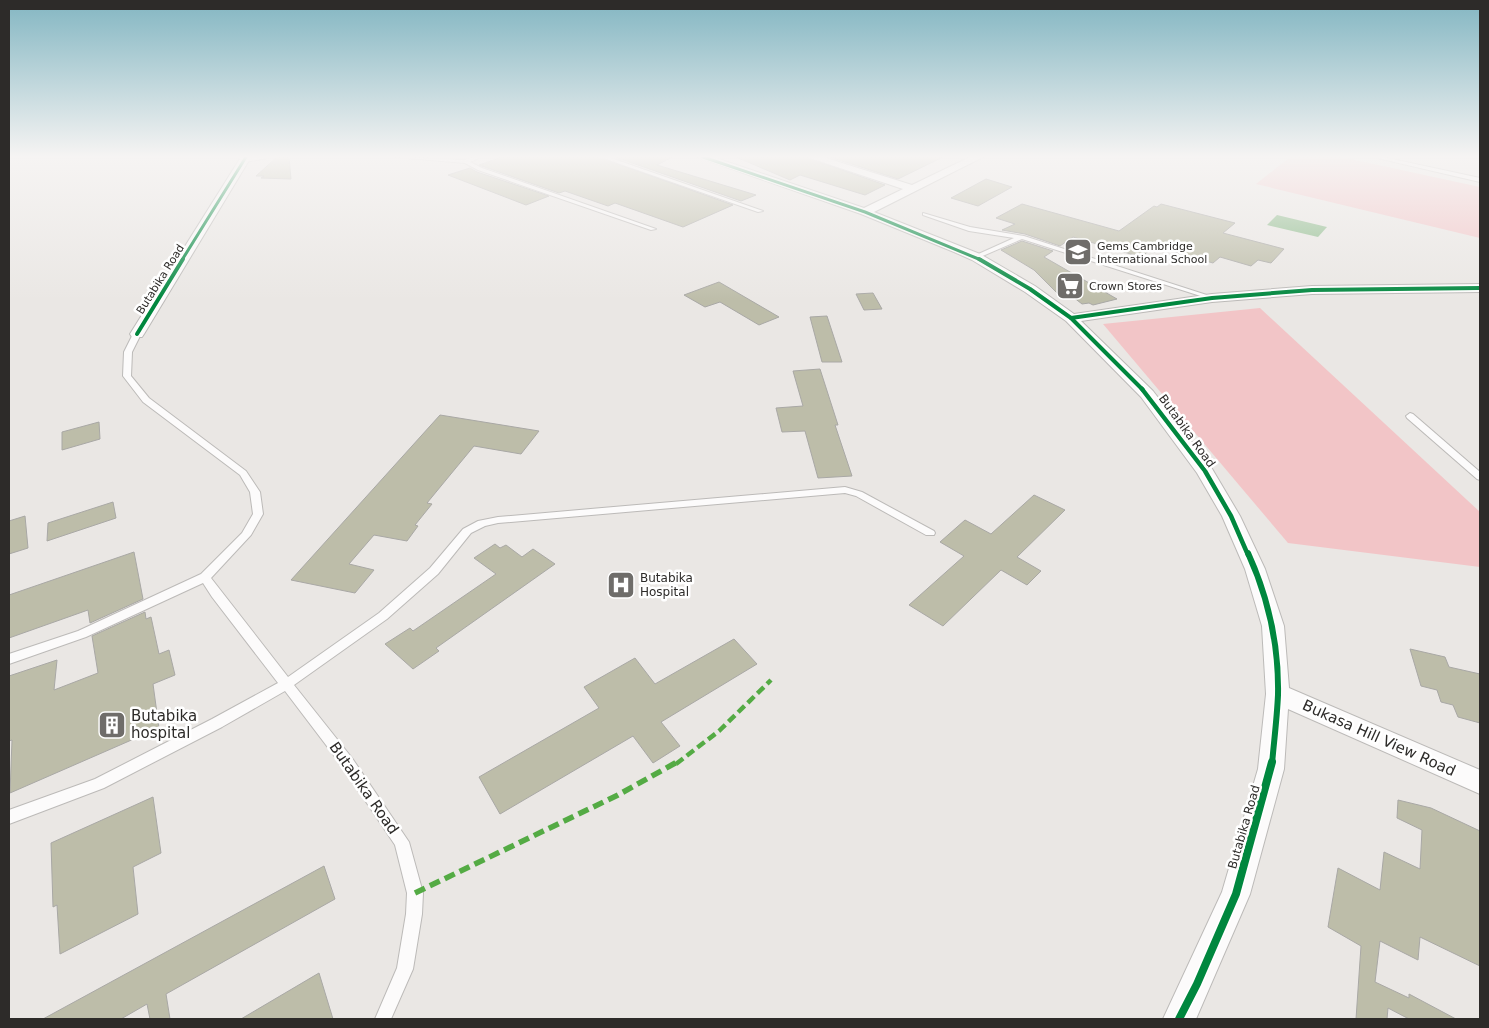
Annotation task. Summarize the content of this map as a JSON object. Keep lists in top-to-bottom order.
{
  "streets": {
    "street": ["Butabika Road", "Bukasa Hill View Road"]
  },
  "crossings": [
    ["Butabika Road", "Bukasa Hill View Road"]
  ],
  "places": {
    "school or university": ["Gems Cambridge International School"],
    "supermarket": ["Crown Stores"],
    "hospital": ["Butabika Hospital"],
    "building": ["Butabika hospital"]
  }
}
